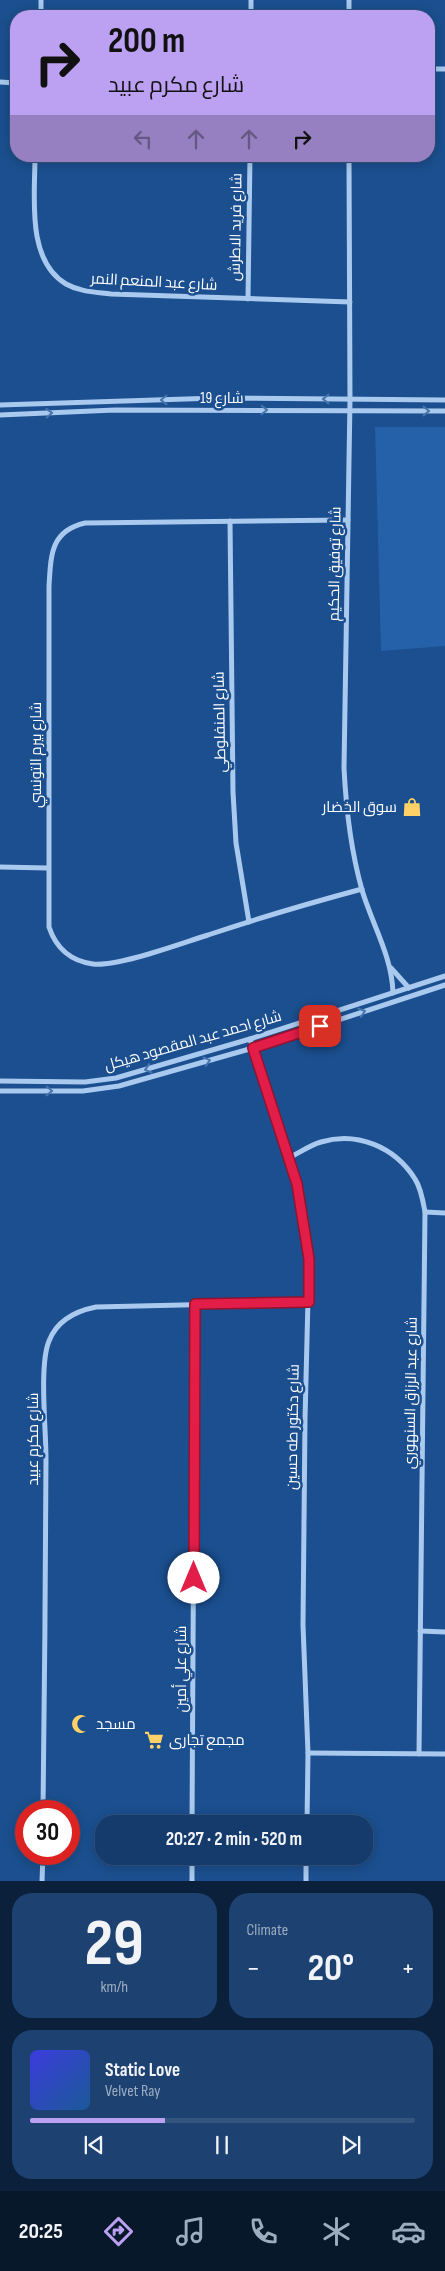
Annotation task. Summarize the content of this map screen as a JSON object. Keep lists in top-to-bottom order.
{
  "streets": {
    "street": [
      "شارع فريد الاطرش",
      "شارع عبد المنعم النمر",
      "شارع 19",
      "شارع توفيق الحكيم",
      "شارع المنفلوطي",
      "شارع بيرم التونسي",
      "شارع احمد عبد المقصود هيكل",
      "شارع عبد الرزاق السنهوري",
      "شارع دكتور طه حسين",
      "شارع مكرم عبيد",
      "شارع علي أمين"
    ]
  },
  "crossings": [
    ["شارع فريد الاطرش", "شارع عبد المنعم النمر"],
    ["شارع عبد المنعم النمر", "شارع توفيق الحكيم"],
    ["شارع 19", "شارع توفيق الحكيم"],
    ["شارع توفيق الحكيم", "شارع بيرم التونسي"],
    ["شارع توفيق الحكيم", "شارع احمد عبد المقصود هيكل"],
    ["شارع المنفلوطي", "شارع بيرم التونسي"],
    ["شارع احمد عبد المقصود هيكل", "شارع دكتور طه حسين"],
    ["شارع عبد الرزاق السنهوري", "شارع دكتور طه حسين"],
    ["شارع دكتور طه حسين", "شارع مكرم عبيد"],
    ["شارع مكرم عبيد", "شارع علي أمين"]
  ],
  "places": {
    "shop": ["سوق الخضار"],
    "mosque": ["مسجد"],
    "supermarket": ["مجمع تجارى"]
  },
  "page": {
    "turn": ["200 m", "شارع مكرم عبيد"],
    "limit": "30",
    "trip": "20:27 · 2 min · 520 m",
    "tile": [
      ["29", "km/h"],
      "Climate"
    ],
    "heat": ["−", "20°", "+"],
    "song": ["Static Love", "Velvet Ray"],
    "tabs": "20:25"
  }
}
